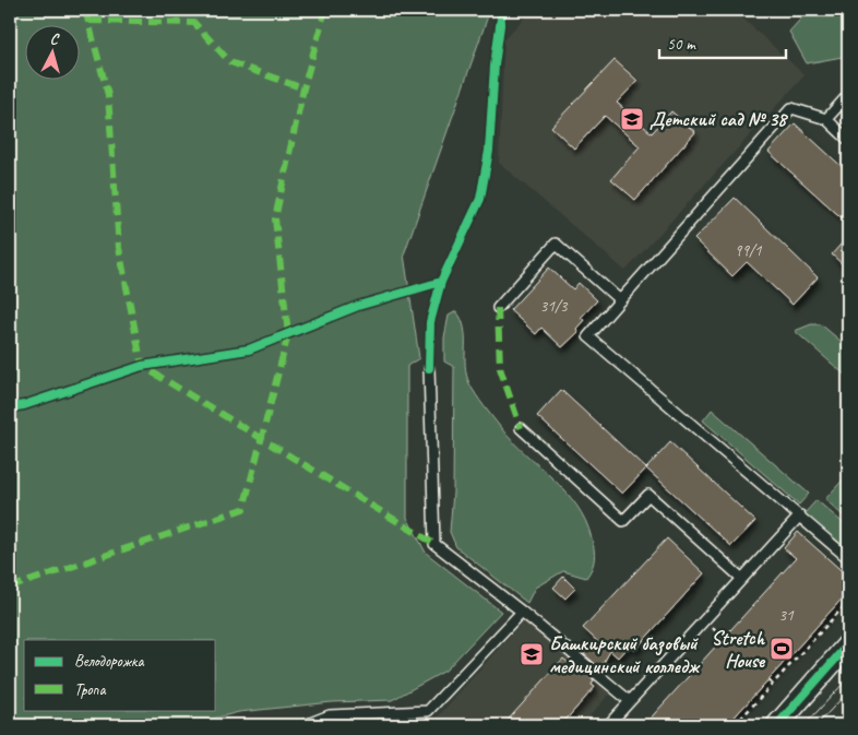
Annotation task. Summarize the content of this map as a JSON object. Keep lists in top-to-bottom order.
{
  "places": {
    "school or university": ["Детский сад № 38", "Башкирский базовый медицинский колледж"],
    "sports": ["Stretch House"]
  },
  "house_numbers": ["99/1", "31/3", "31"],
  "legend": ["Велодорожка", "Тропа"],
  "scale_bar": "50 m",
  "north": "top"
}
